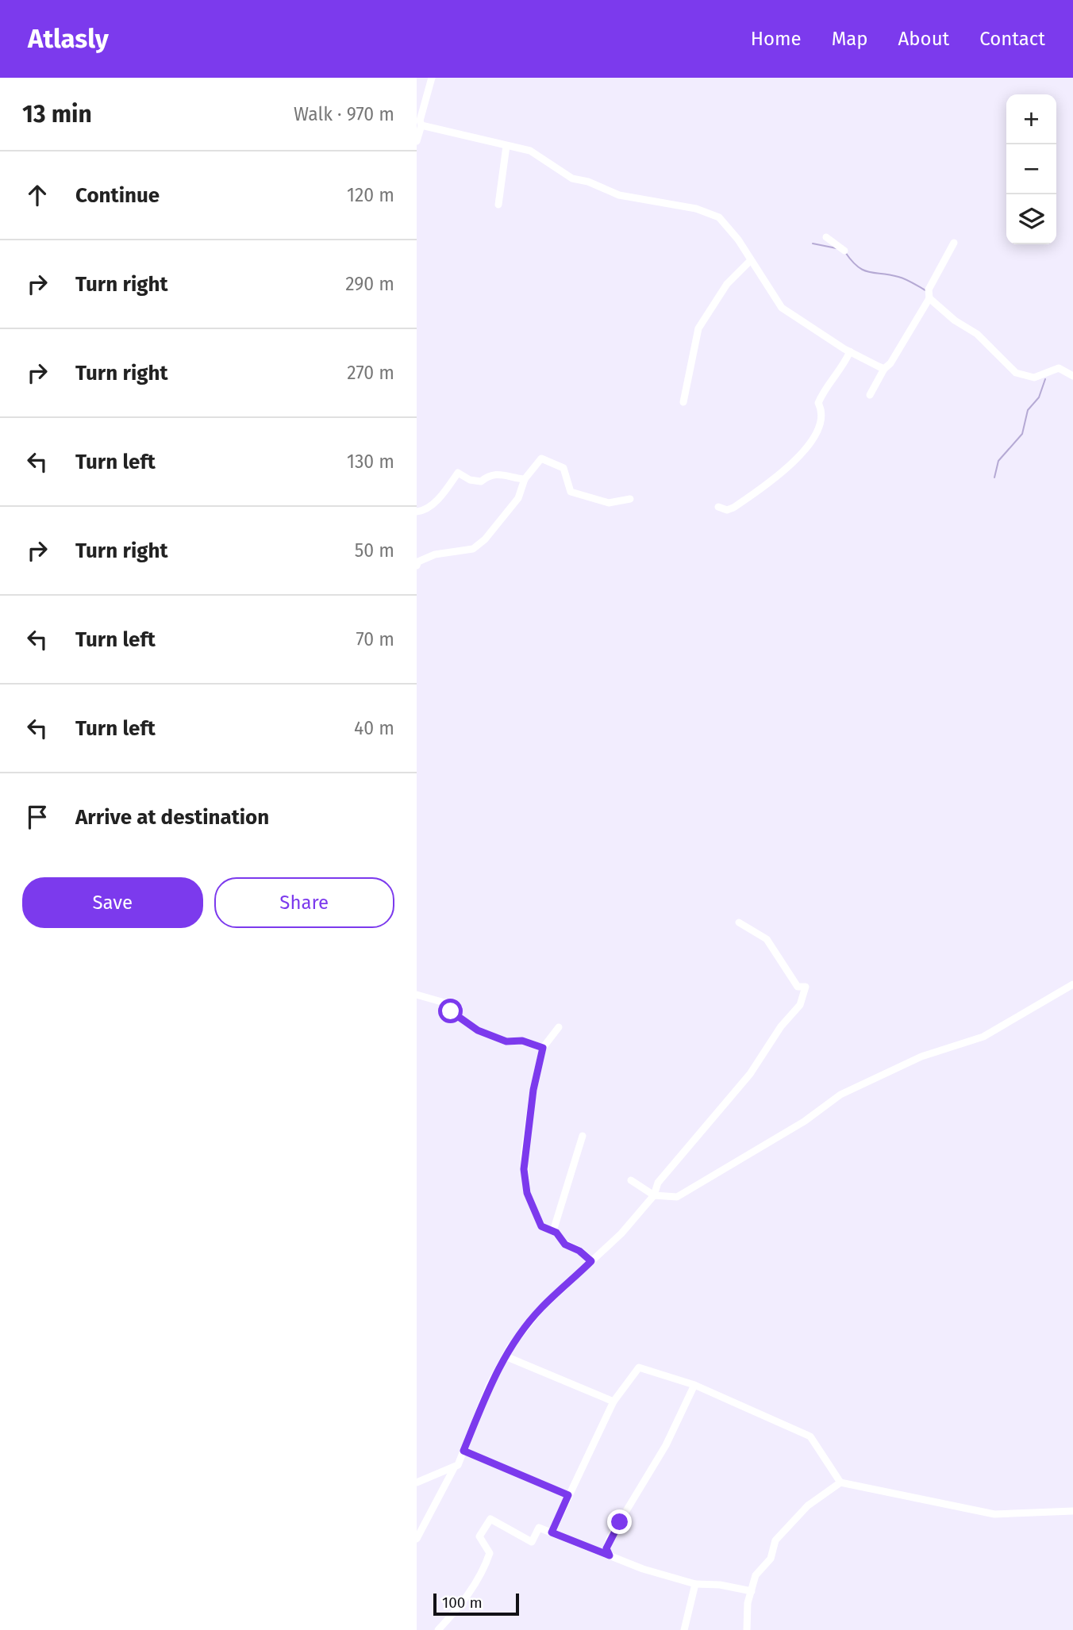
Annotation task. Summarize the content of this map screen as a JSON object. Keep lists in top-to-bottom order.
{
  "scale_bar": "100 m",
  "page": {
    "header": "Atlasly",
    "nav": [
      "Home",
      "Map",
      "About",
      "Contact"
    ],
    "heading": ["13 min", "Walk · 970 m"],
    "map_buttons": ["+", "−"],
    "list": [
      ["Continue", "120 m"],
      ["Turn right", "290 m"],
      ["Turn right", "270 m"],
      ["Turn left", "130 m"],
      ["Turn right", "50 m"],
      ["Turn left", "70 m"],
      ["Turn left", "40 m"],
      "Arrive at destination"
    ],
    "buttons": ["Save", "Share"],
    "scale": "100 m"
  }
}
